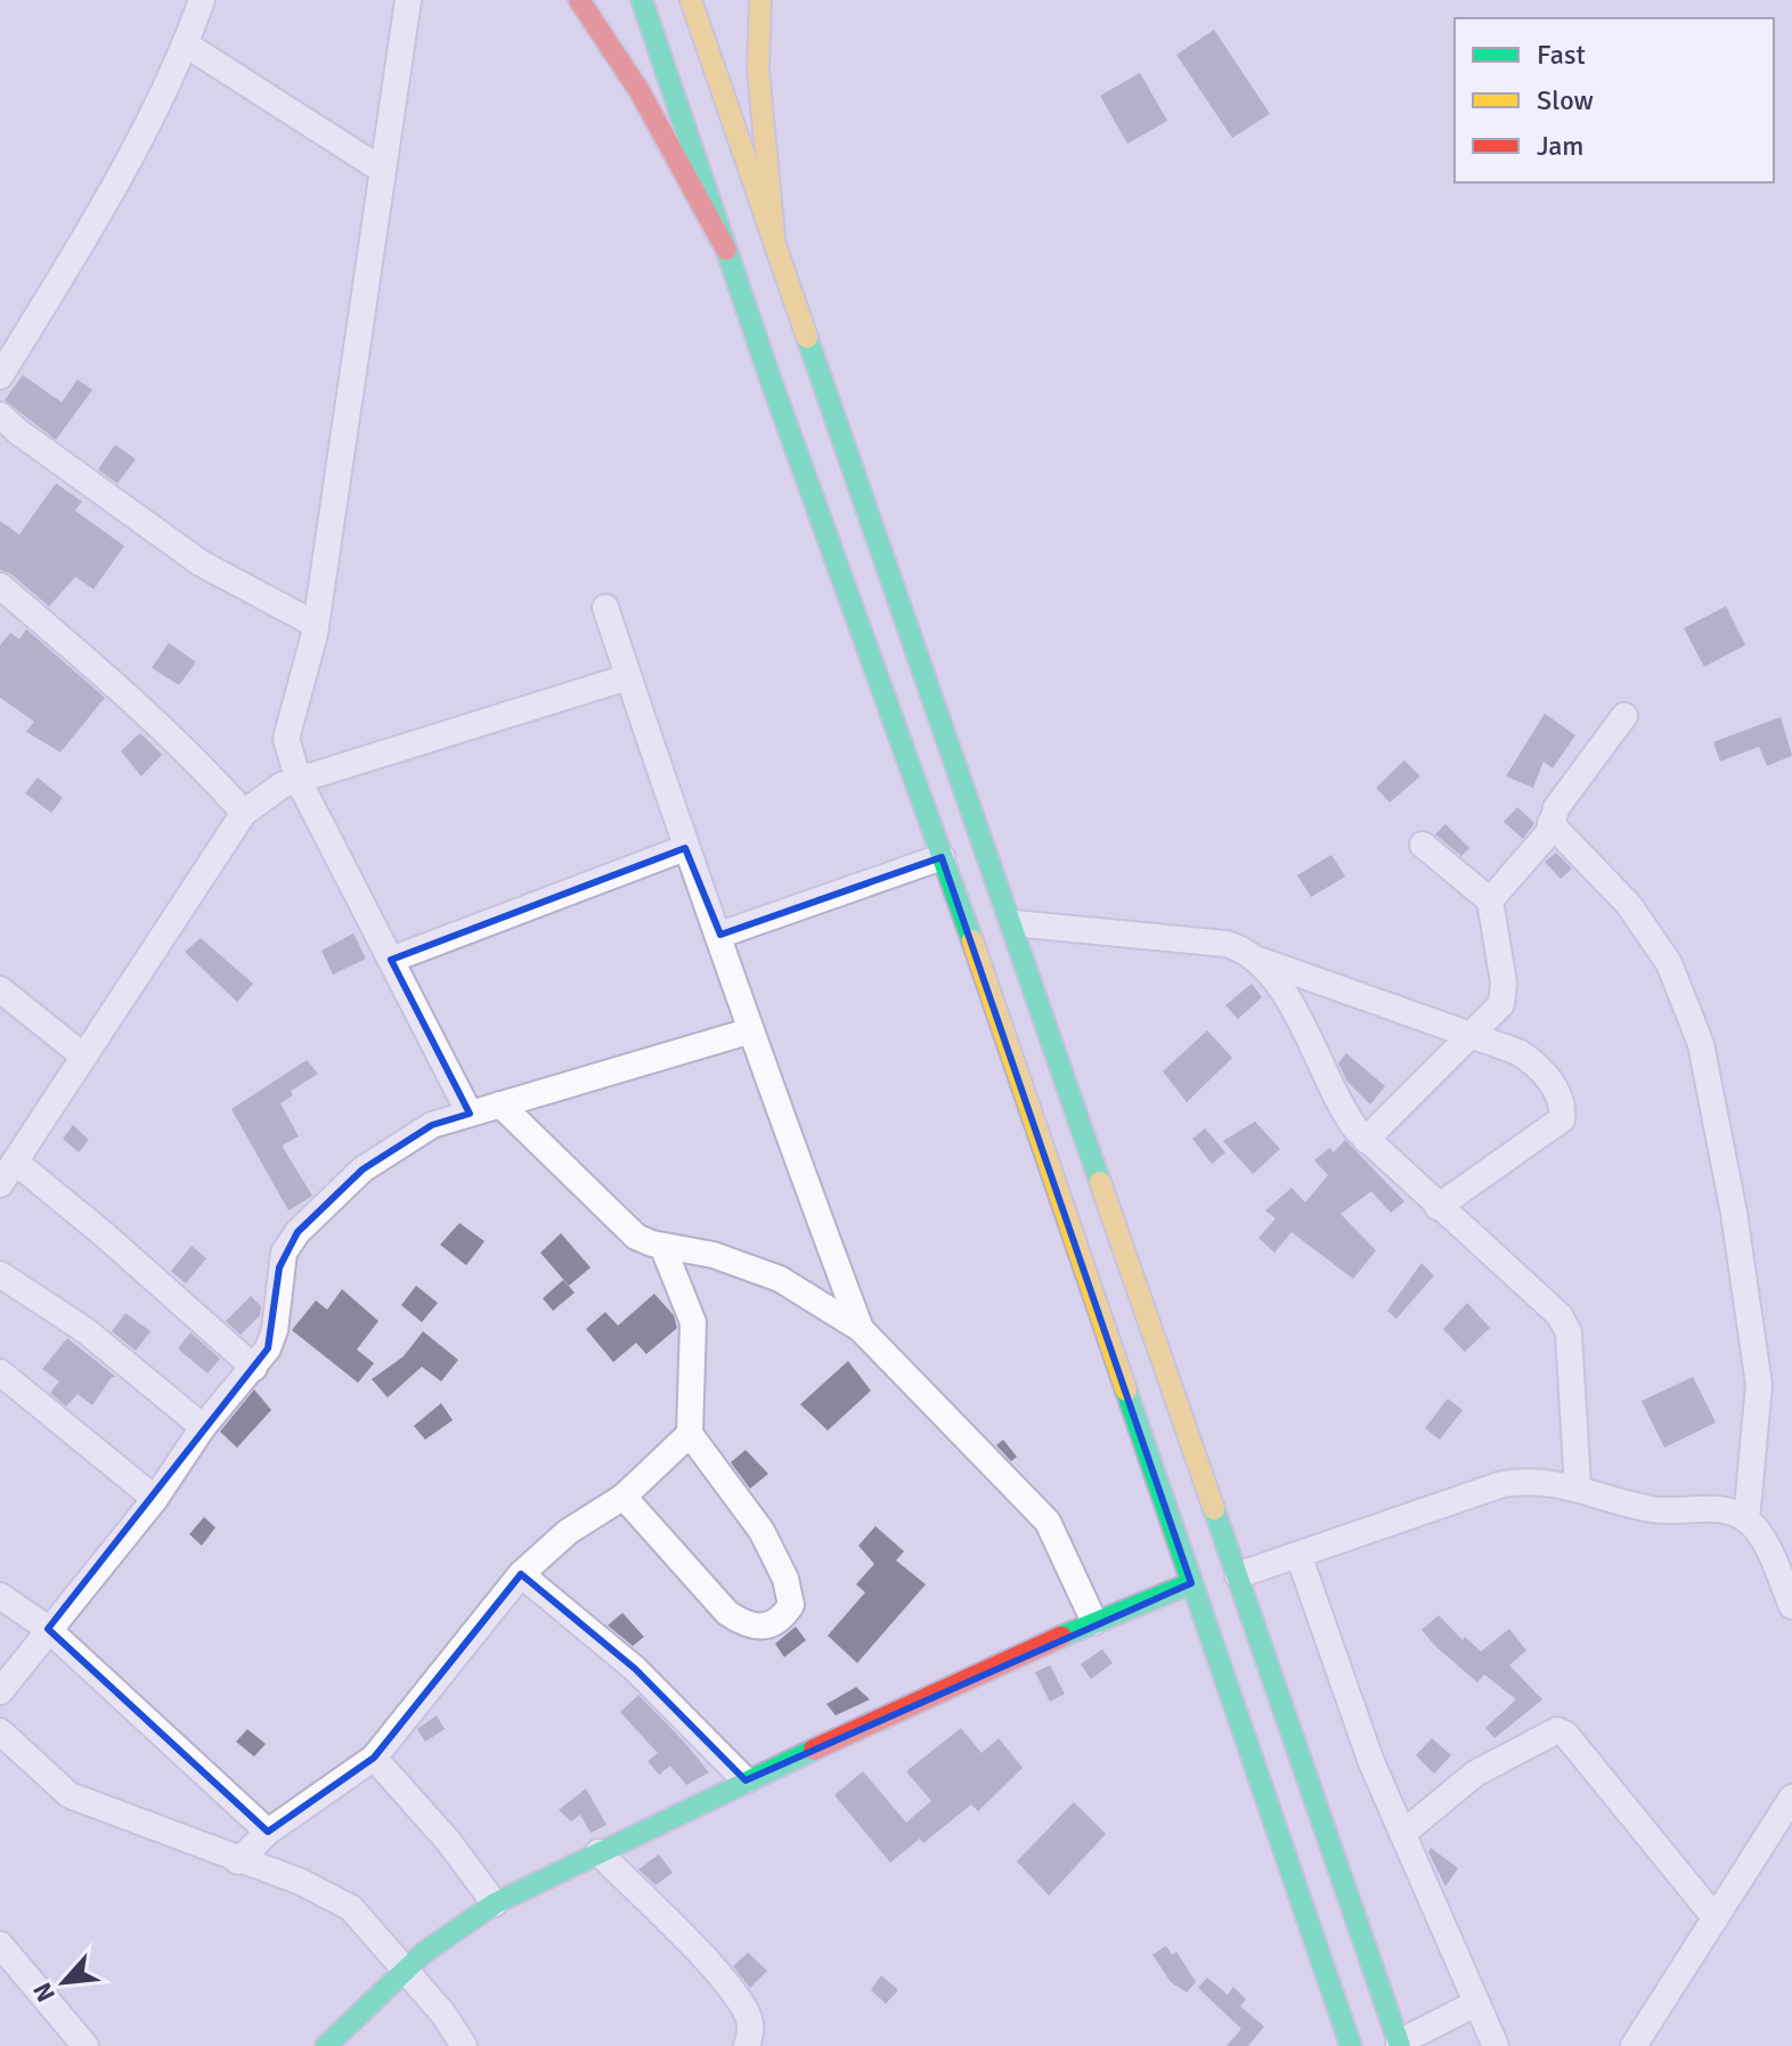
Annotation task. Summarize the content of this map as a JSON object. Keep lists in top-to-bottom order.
{
  "legend": ["Fast", "Slow", "Jam"],
  "north": "bottom left"
}
